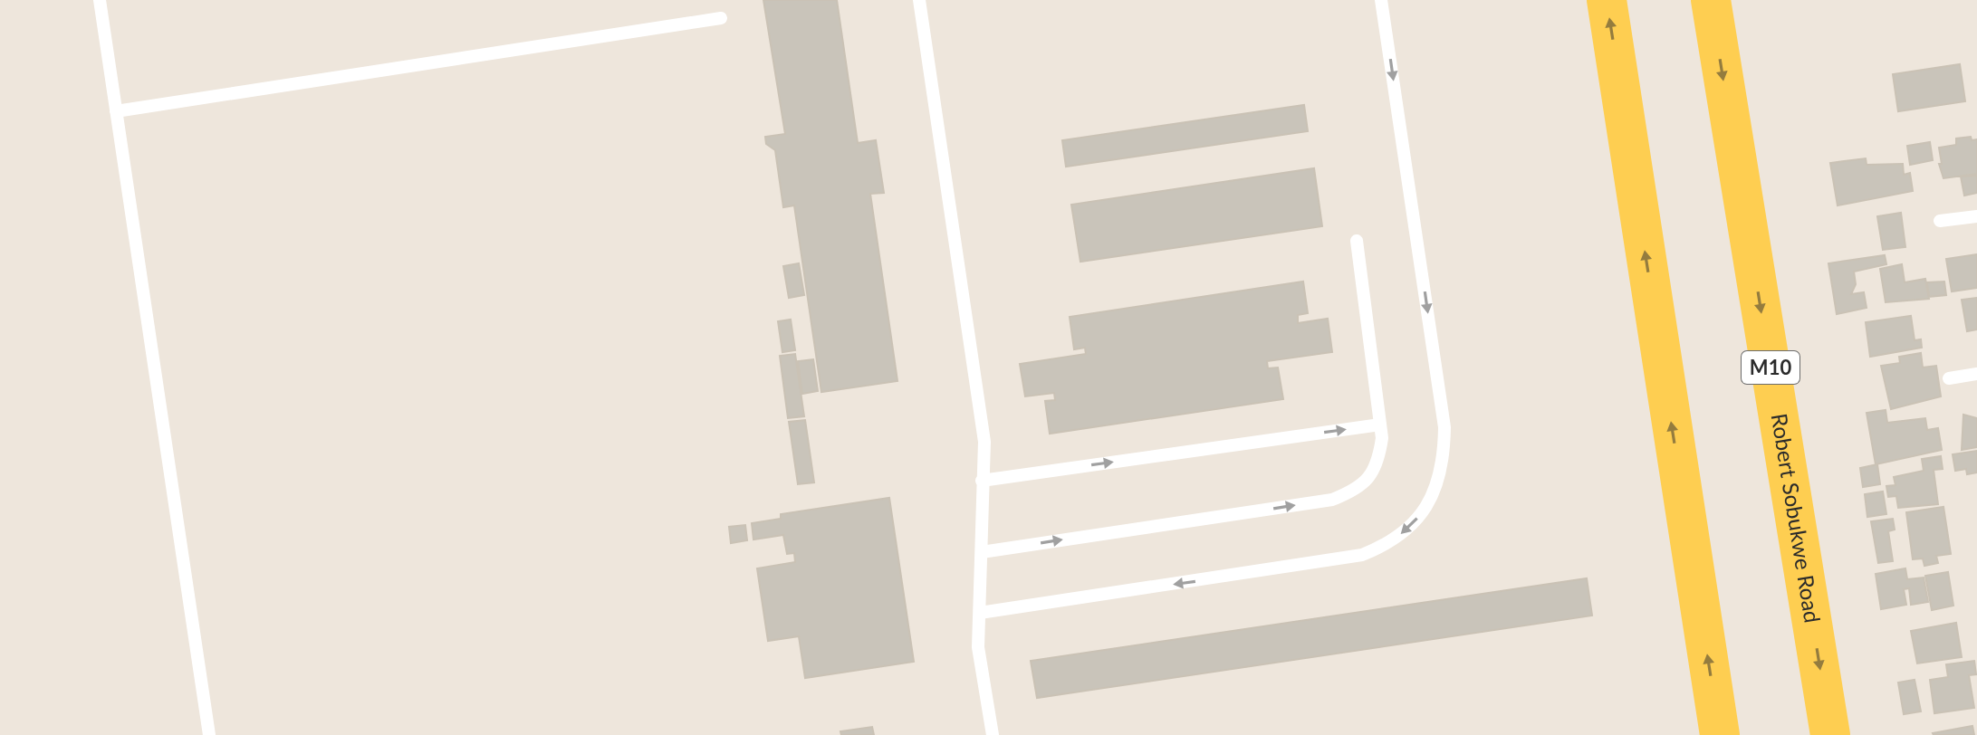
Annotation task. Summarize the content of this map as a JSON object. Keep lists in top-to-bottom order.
{
  "streets": {
    "main road": ["M10", "Robert Sobukwe Road"]
  }
}
